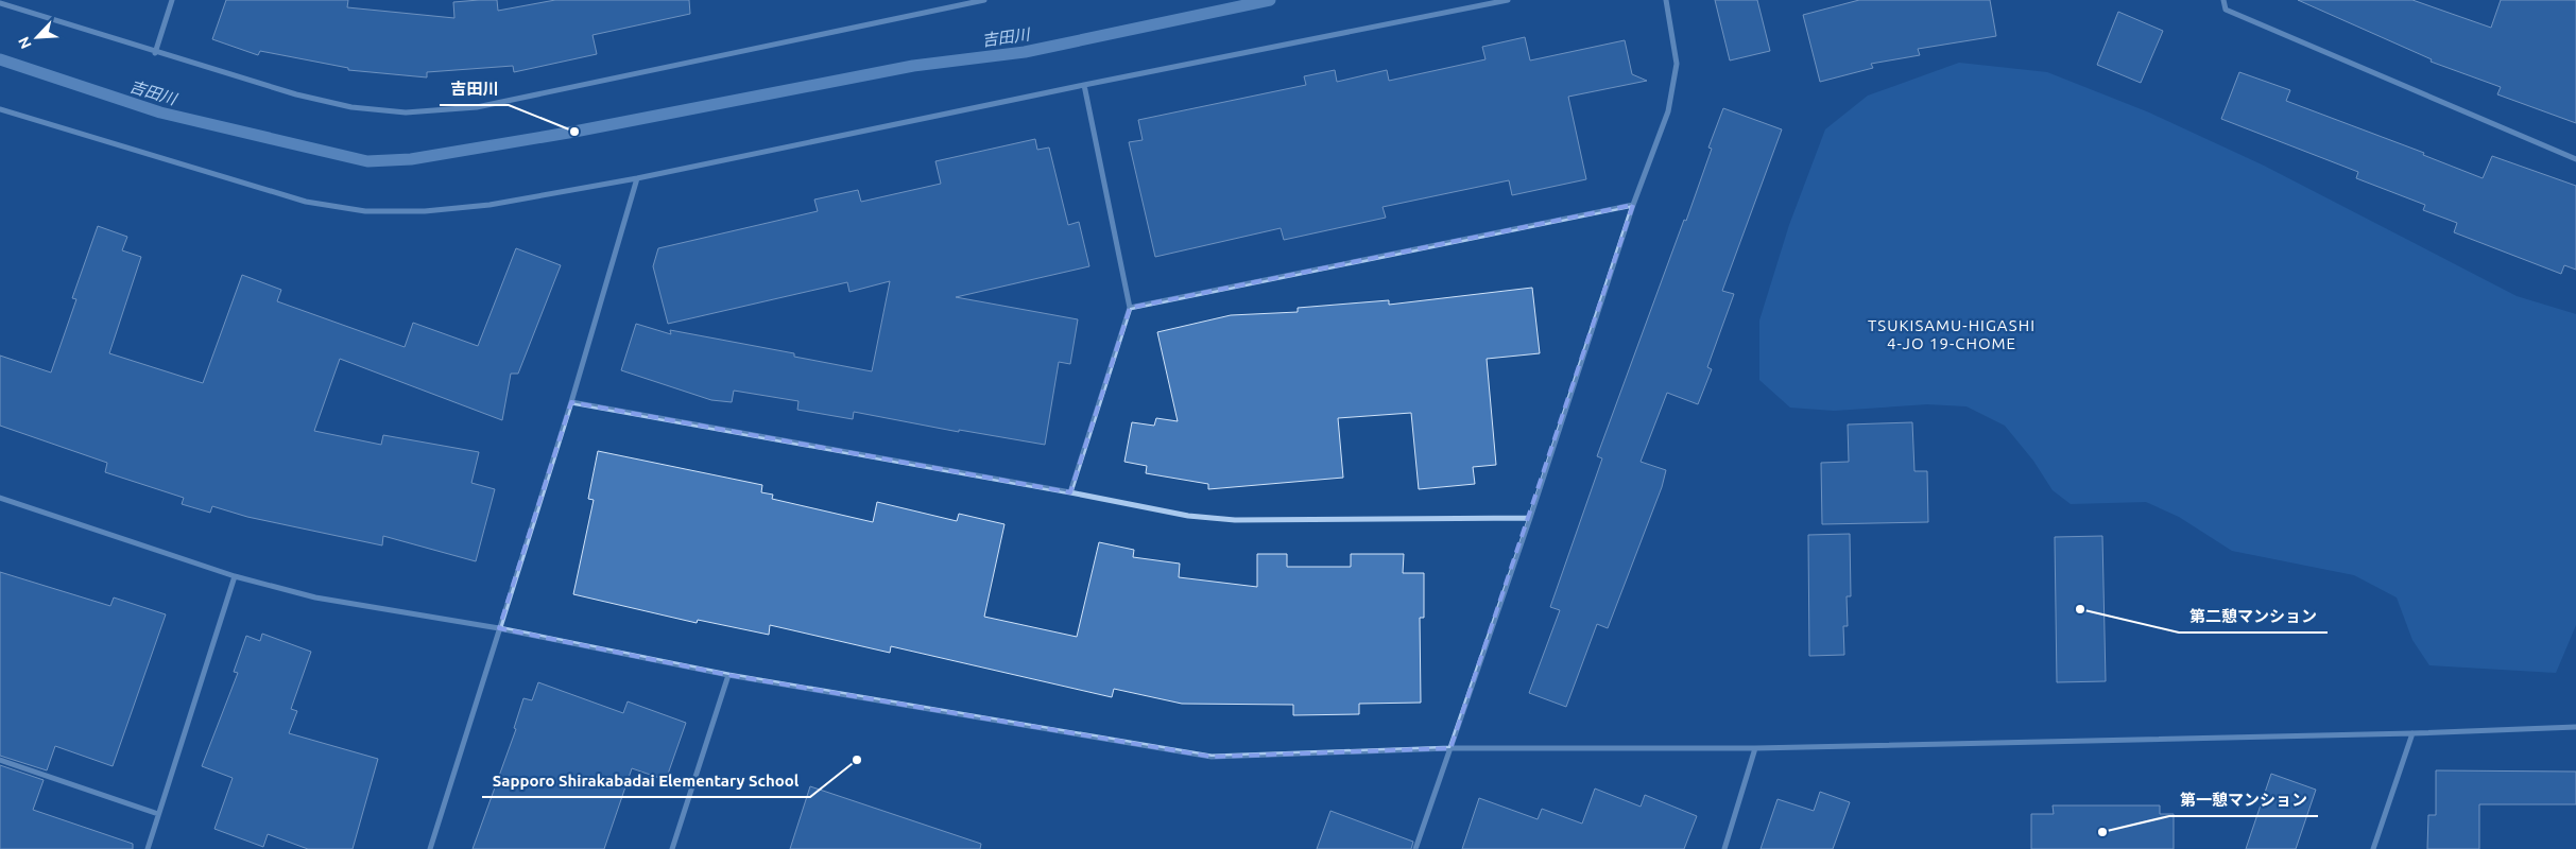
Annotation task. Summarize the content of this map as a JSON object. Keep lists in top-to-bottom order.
{
  "districts": ["TSUKISAMU-HIGASHI 4-JO 19-CHOME"],
  "water": ["吉田川"],
  "places": [
    "吉田川",
    "第二憩マンション",
    "Sapporo Shirakabadai Elementary School",
    "第一憩マンション"
  ],
  "north": "bottom left"
}
